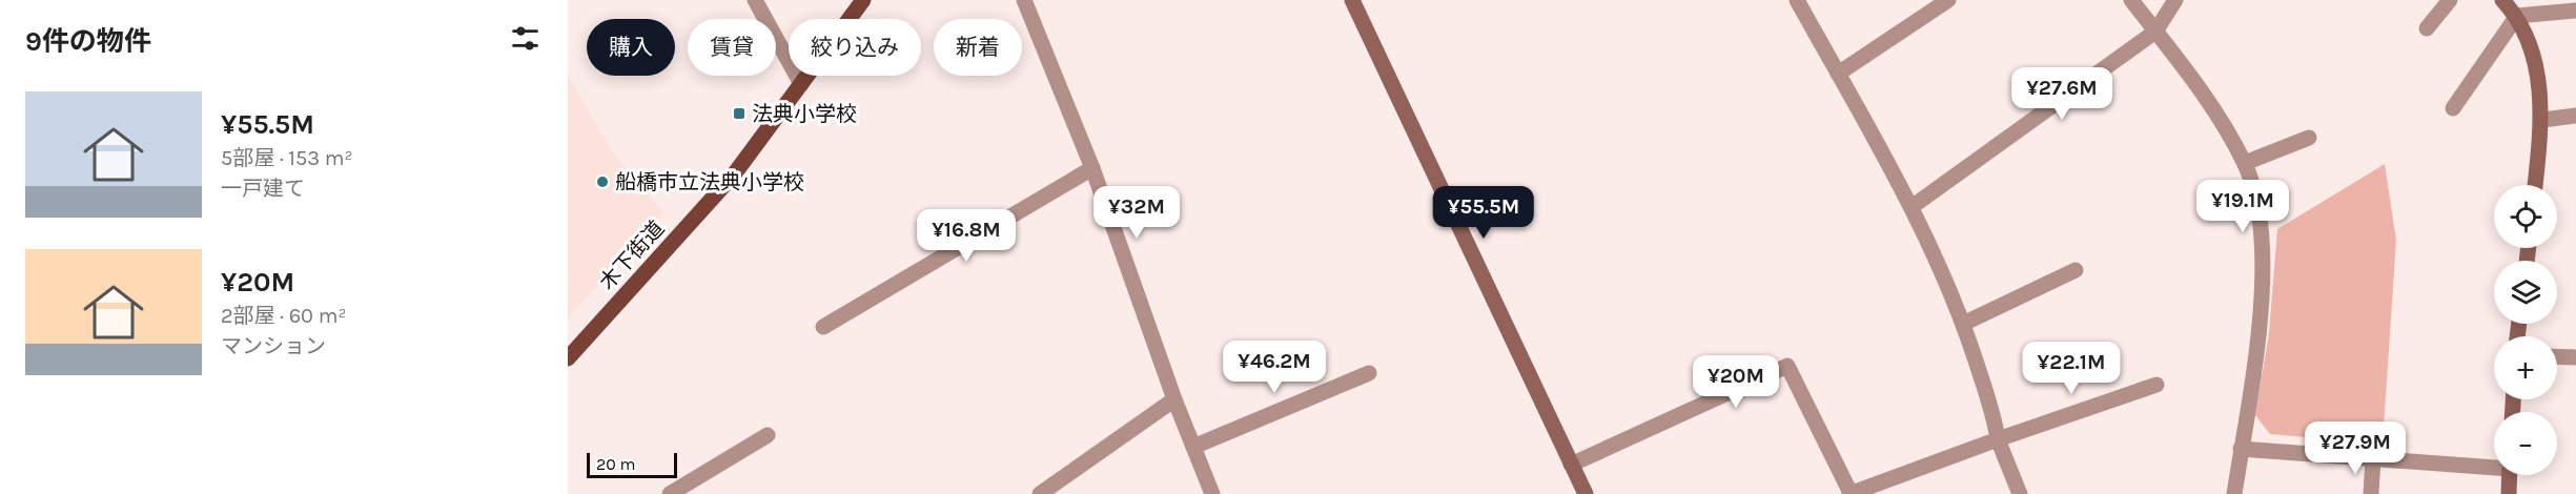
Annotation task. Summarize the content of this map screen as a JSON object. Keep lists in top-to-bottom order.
{
  "streets": {
    "main road": ["木下街道"]
  },
  "places": {
    "transit": ["法典小学校"],
    "other": ["船橋市立法典小学校"]
  },
  "scale_bar": "20 m",
  "page": {
    "heading": "9件の物件",
    "chip": [
      "購入",
      "賃貸",
      "絞り込み",
      "新着"
    ],
    "price": [
      "¥27.6M",
      "¥19.1M",
      "¥32M",
      "¥55.5M",
      "¥16.8M",
      "¥46.2M",
      "¥22.1M",
      "¥20M",
      "¥27.9M"
    ],
    "list": [
      {
        "name": "¥55.5M",
        "note": "5部屋 · 153 m² · 一戸建て"
      },
      {
        "name": "¥20M",
        "note": "2部屋 · 60 m² · マンション"
      }
    ],
    "map_buttons": ["+", "−"],
    "scale": "20 m"
  }
}
